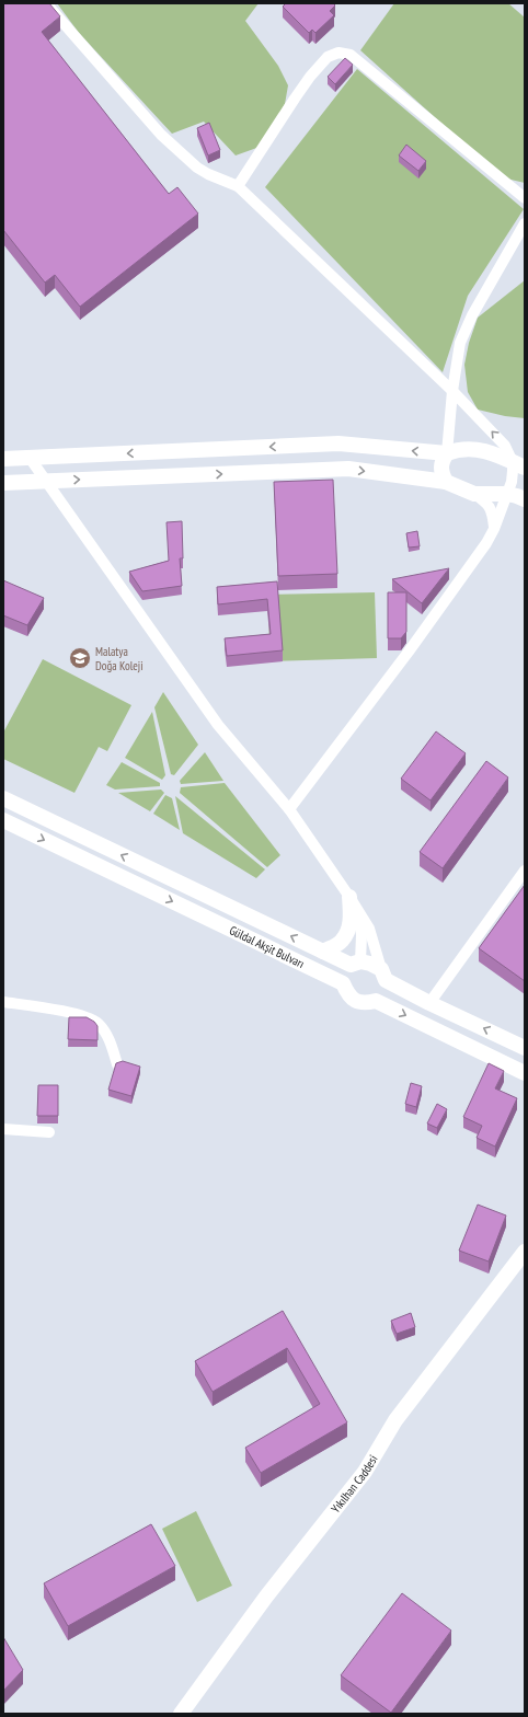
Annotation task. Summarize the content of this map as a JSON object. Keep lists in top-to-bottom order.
{
  "streets": {
    "street": ["Güldal Akşit Bulvarı", "Yıkılhan Caddesi"]
  },
  "places": {
    "school or university": ["Malatya Doğa Koleji"]
  }
}
